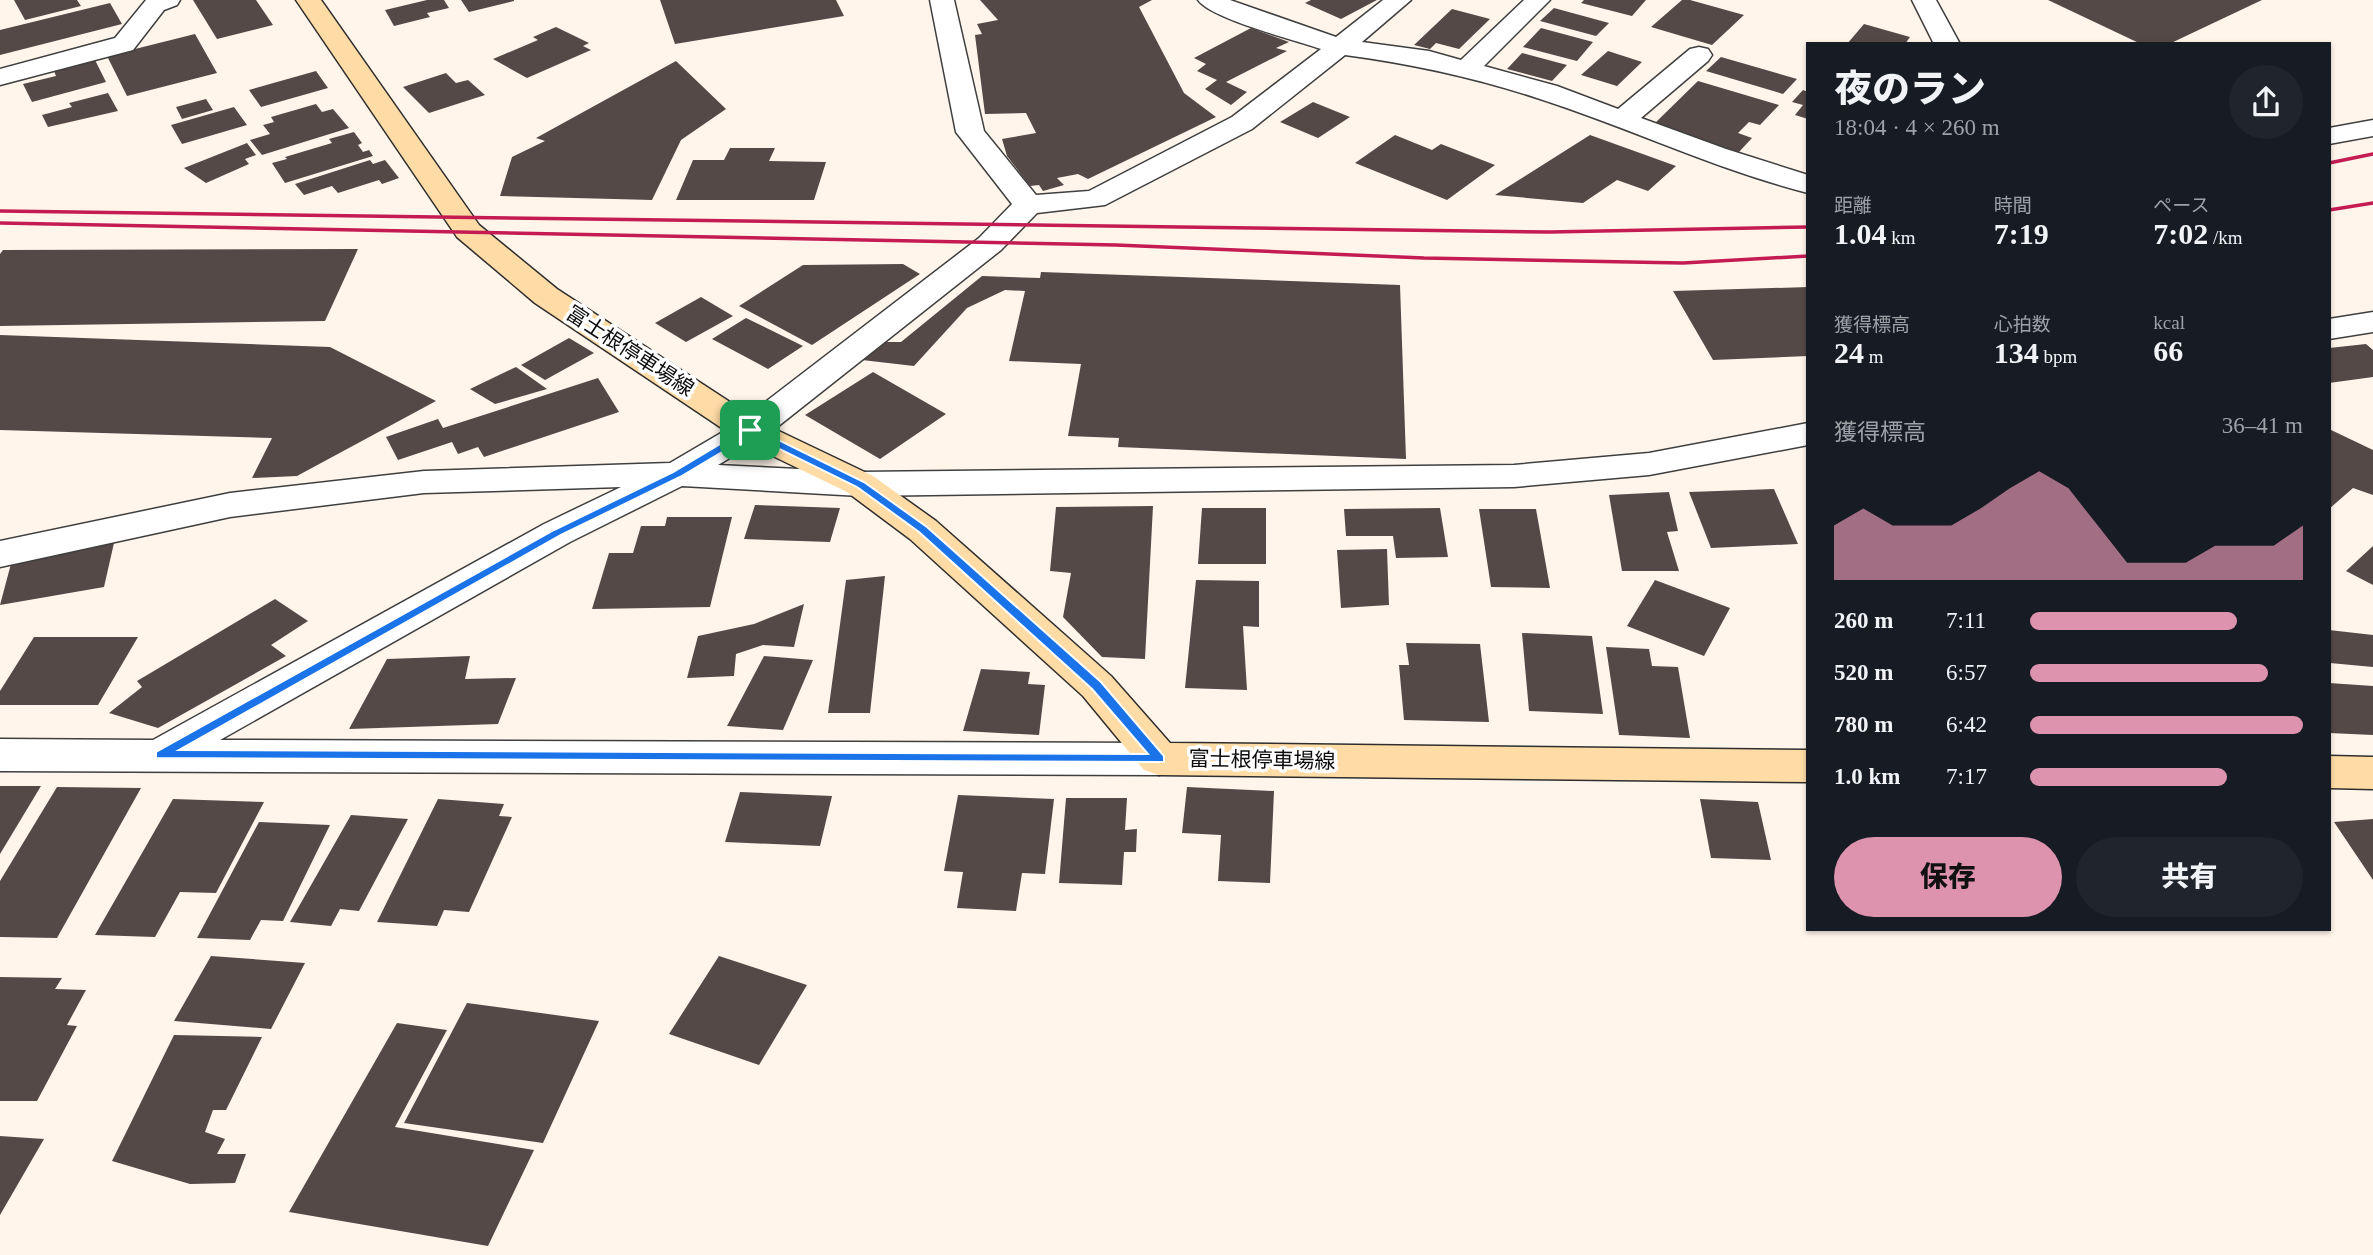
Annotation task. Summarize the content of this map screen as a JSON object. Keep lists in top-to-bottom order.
{
  "streets": {
    "main road": ["富士根停車場線"]
  },
  "page": {
    "heading": ["夜のラン", "18:04 · 4 × 260 m"],
    "stats": [
      ["距離", "1.04 km"],
      ["時間", "7:19"],
      ["ペース", "7:02 /km"],
      ["獲得標高", "24 m"],
      ["心拍数", "134 bpm"],
      ["kcal", "66"]
    ],
    "chart": ["獲得標高", "36–41 m"],
    "list": [
      {
        "name": "260 m",
        "note": "7:11"
      },
      {
        "name": "520 m",
        "note": "6:57"
      },
      {
        "name": "780 m",
        "note": "6:42"
      },
      {
        "name": "1.0 km",
        "note": "7:17"
      }
    ],
    "buttons": ["保存", "共有"]
  }
}
